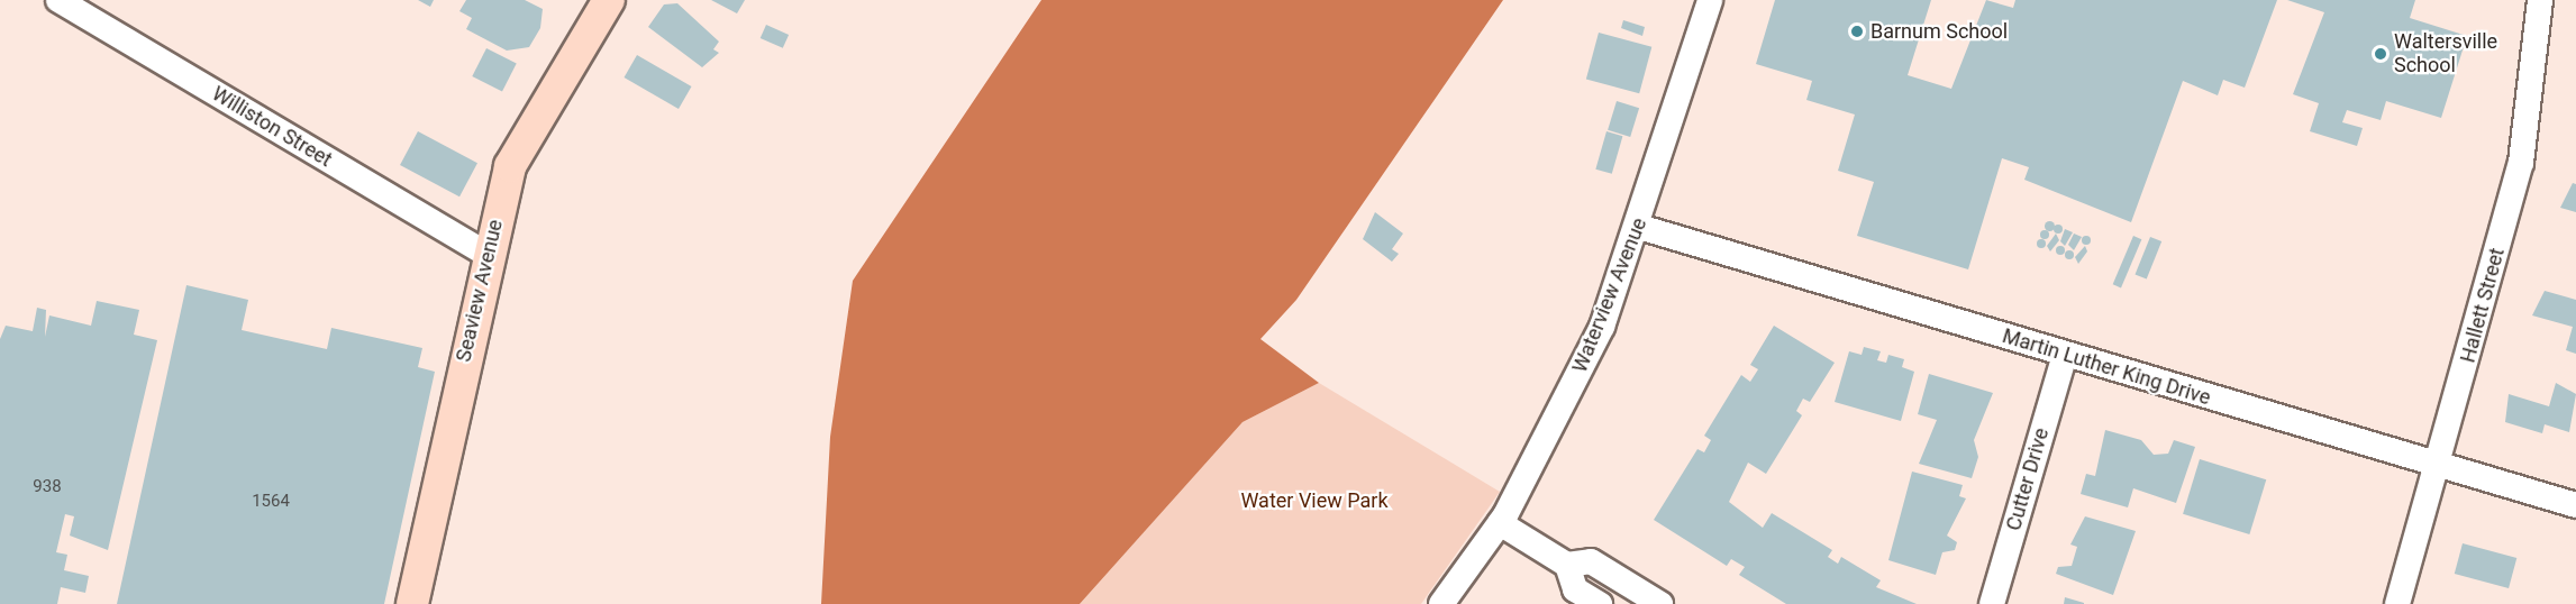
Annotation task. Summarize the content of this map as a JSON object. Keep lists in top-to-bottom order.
{
  "streets": {
    "main road": ["Seaview Avenue"],
    "street": [
      "Williston Street",
      "Waterview Avenue",
      "Hallett Street",
      "Martin Luther King Drive",
      "Cutter Drive"
    ]
  },
  "crossings": [
    ["Williston Street", "Seaview Avenue"],
    ["Waterview Avenue", "Martin Luther King Drive"],
    ["Hallett Street", "Martin Luther King Drive"],
    ["Martin Luther King Drive", "Cutter Drive"]
  ],
  "parks": ["Water View Park"],
  "places": ["Barnum School", "Waltersville School"],
  "house_numbers": ["938", "1564"]
}
